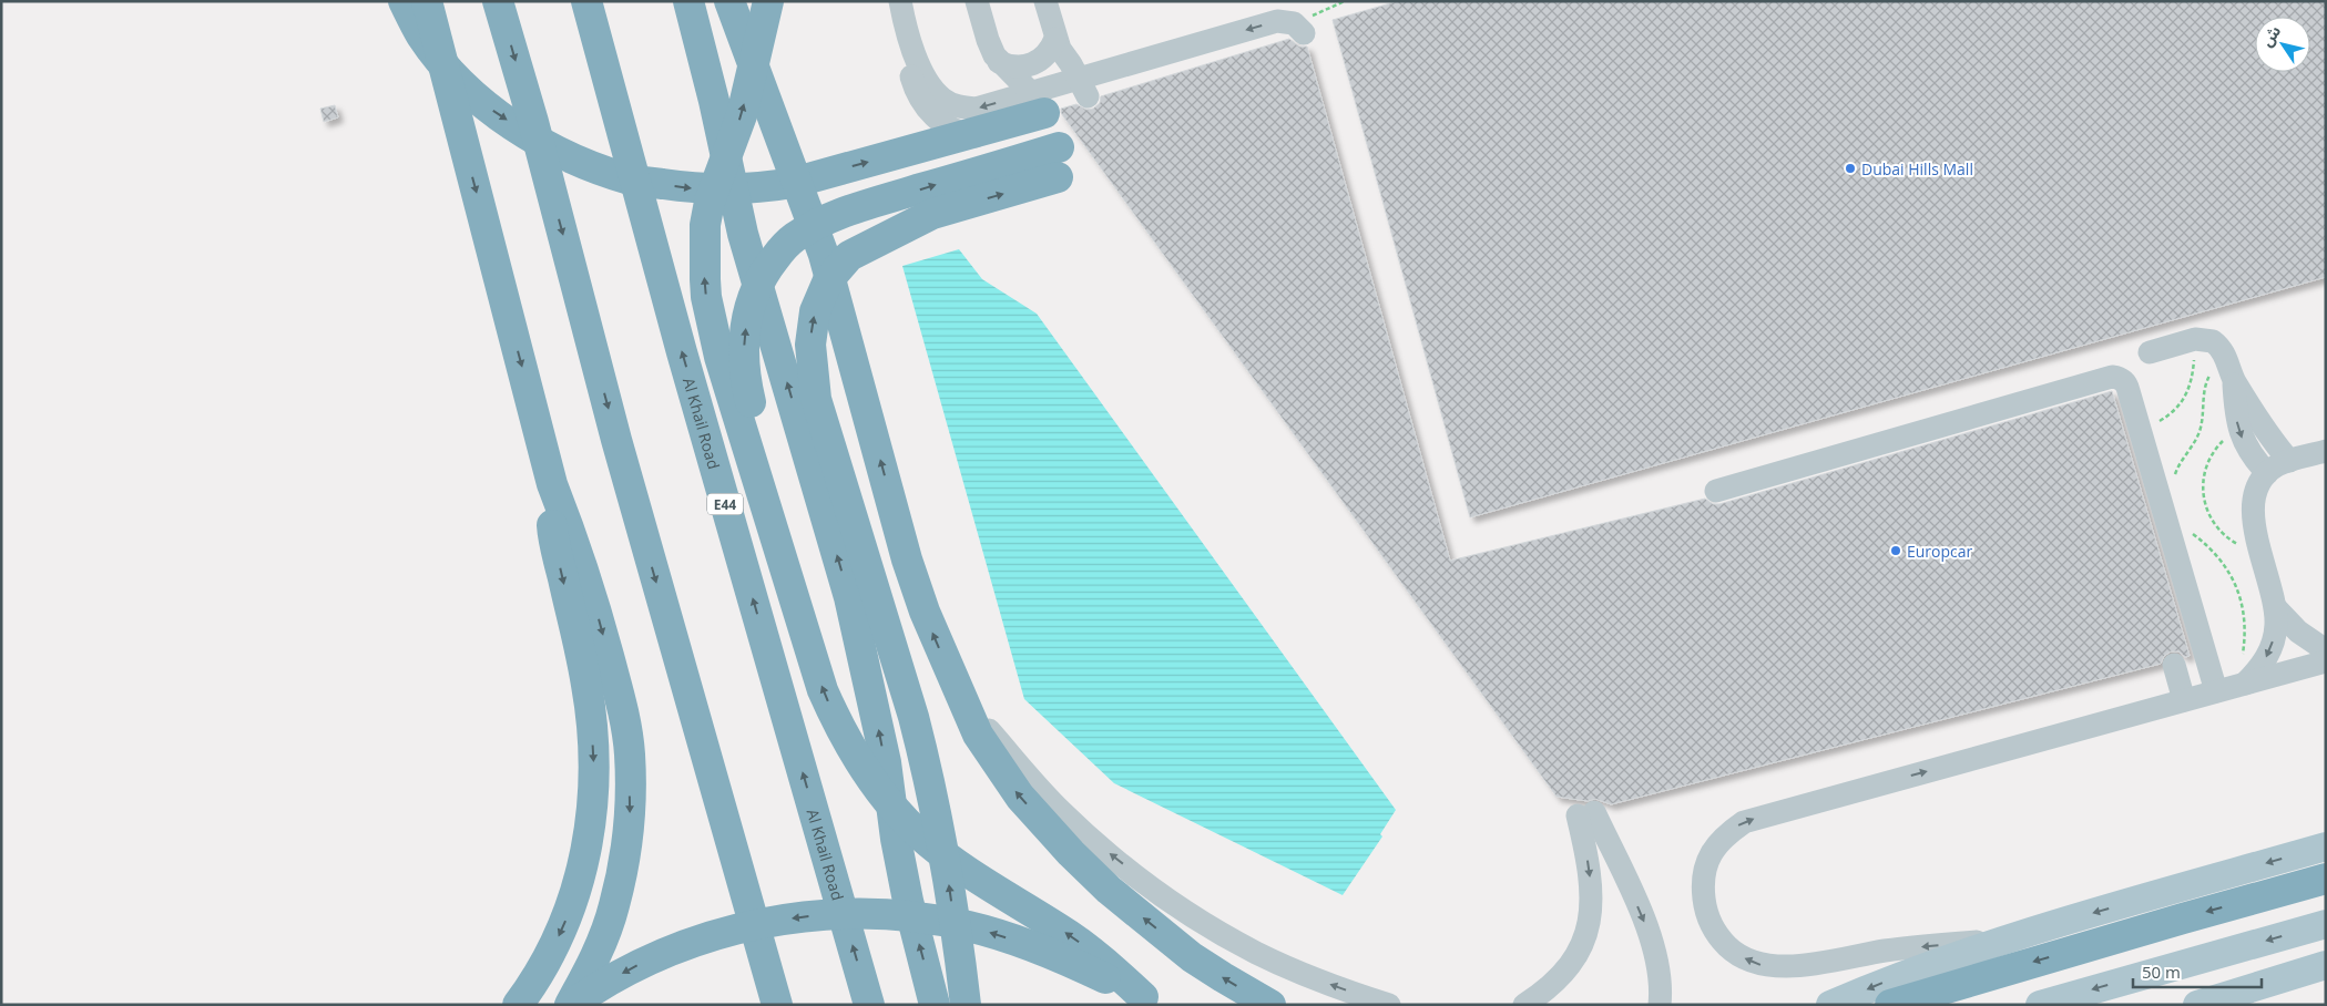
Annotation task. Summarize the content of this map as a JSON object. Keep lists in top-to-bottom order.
{
  "streets": {
    "highway": ["Al Khail Road", "E44"]
  },
  "places": ["Dubai Hills Mall", "Europcar"],
  "scale_bar": "50 m",
  "north": "top left"
}
